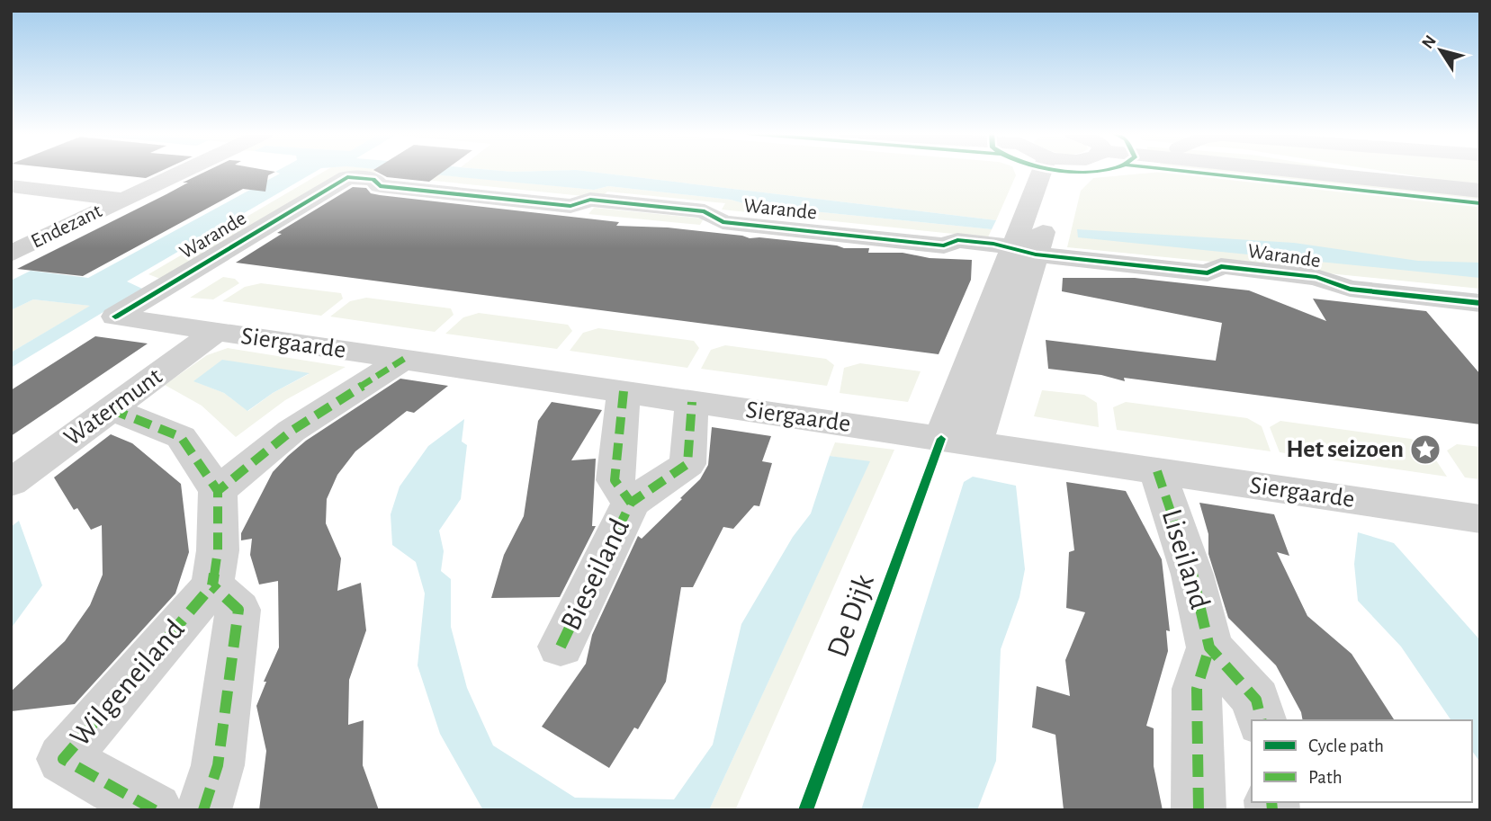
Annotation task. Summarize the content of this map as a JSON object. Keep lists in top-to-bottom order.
{
  "streets": {
    "street": [
      "Warande",
      "Endezant",
      "Siergaarde",
      "Watermunt",
      "Liseiland",
      "Bieseiland",
      "Wilgeneiland"
    ],
    "cycle path": ["De Dijk"]
  },
  "crossings": [
    ["Warande", "Siergaarde"],
    ["Siergaarde", "Watermunt"],
    ["Siergaarde", "Liseiland"],
    ["Siergaarde", "Bieseiland"]
  ],
  "places": {
    "place": ["Het seizoen"]
  },
  "legend": ["Cycle path", "Path"],
  "north": "top left"
}
